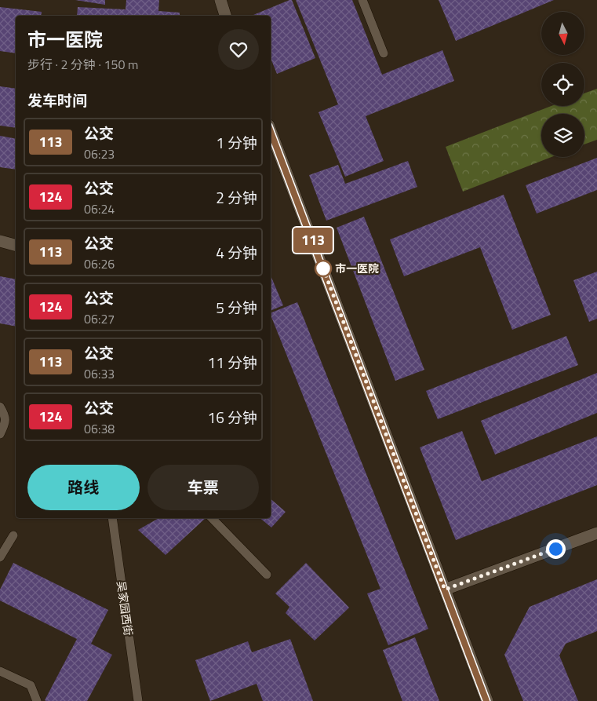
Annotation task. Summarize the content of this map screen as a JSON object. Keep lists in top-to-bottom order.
{
  "streets": {
    "lane": ["吴家园西街"]
  },
  "places": ["市一医院"],
  "lines": ["bus line 113"],
  "north": "bottom",
  "page": {
    "on_map": "113",
    "heading": [
      ["市一医院", "步行 · 2 分钟 · 150 m"],
      "发车时间"
    ],
    "list": [
      {
        "mark": "113",
        "name": "公交",
        "note": "06:23",
        "value": "1 分钟"
      },
      {
        "mark": "124",
        "name": "公交",
        "note": "06:24",
        "value": "2 分钟"
      },
      {
        "mark": "113",
        "name": "公交",
        "note": "06:26",
        "value": "4 分钟"
      },
      {
        "mark": "124",
        "name": "公交",
        "note": "06:27",
        "value": "5 分钟"
      },
      {
        "mark": "113",
        "name": "公交",
        "note": "06:33",
        "value": "11 分钟"
      },
      {
        "mark": "124",
        "name": "公交",
        "note": "06:38",
        "value": "16 分钟"
      }
    ],
    "buttons": ["路线", "车票"]
  }
}
